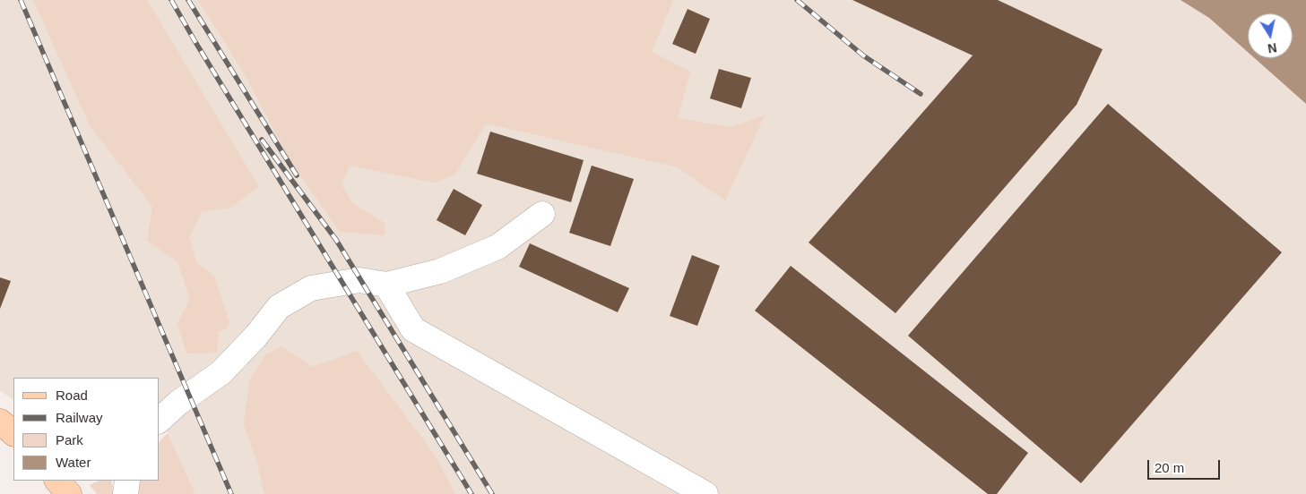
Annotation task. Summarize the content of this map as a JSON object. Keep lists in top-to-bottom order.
{
  "legend": [
    "Road",
    "Railway",
    "Park",
    "Water"
  ],
  "scale_bar": "20 m",
  "north": "bottom"
}
